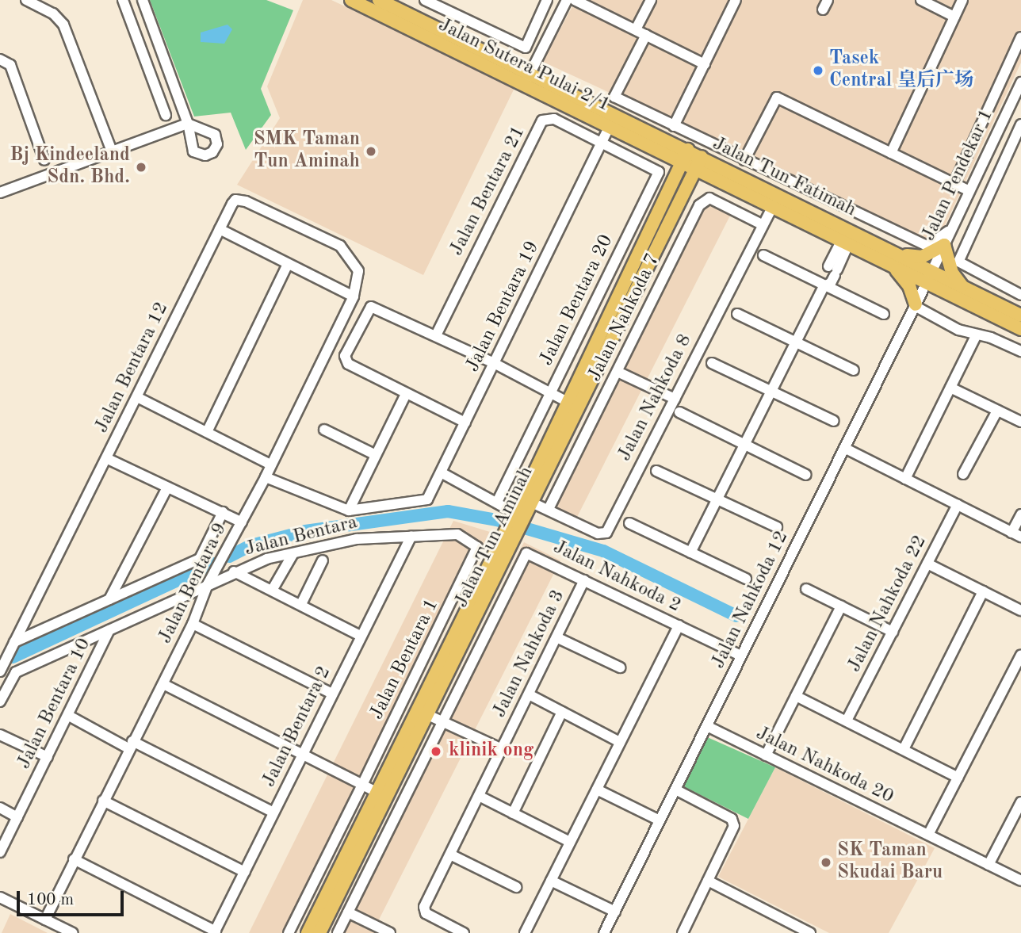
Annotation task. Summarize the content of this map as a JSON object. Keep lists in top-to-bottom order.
{
  "streets": {
    "main road": ["Jalan Sutera Pulai 2/1", "Jalan Tun Fatimah", "Jalan Tun Aminah"],
    "street": [
      "Jalan Pendekar 1",
      "Jalan Bentara 21",
      "Jalan Bentara 20",
      "Jalan Bentara 19",
      "Jalan Nahkoda 7",
      "Jalan Bentara 12",
      "Jalan Nahkoda 8",
      "Jalan Bentara",
      "Jalan Nahkoda 2",
      "Jalan Bentara 9",
      "Jalan Nahkoda 12",
      "Jalan Nahkoda 22",
      "Jalan Nahkoda 3",
      "Jalan Bentara 1",
      "Jalan Bentara 10",
      "Jalan Bentara 2",
      "Jalan Nahkoda 20"
    ]
  },
  "crossings": [
    ["Jalan Sutera Pulai 2/1", "Jalan Tun Fatimah"],
    ["Jalan Sutera Pulai 2/1", "Jalan Bentara 19"],
    ["Jalan Sutera Pulai 2/1", "Jalan Tun Aminah"],
    ["Jalan Pendekar 1", "Jalan Tun Fatimah"],
    ["Jalan Pendekar 1", "Jalan Nahkoda 12"],
    ["Jalan Tun Fatimah", "Jalan Nahkoda 8"],
    ["Jalan Tun Fatimah", "Jalan Tun Aminah"],
    ["Jalan Tun Fatimah", "Jalan Nahkoda 12"],
    ["Jalan Bentara 21", "Jalan Bentara 20"],
    ["Jalan Bentara 21", "Jalan Bentara 19"],
    ["Jalan Bentara 20", "Jalan Bentara 19"],
    ["Jalan Nahkoda 7", "Jalan Nahkoda 8"],
    ["Jalan Bentara 12", "Jalan Bentara 9"],
    ["Jalan Nahkoda 8", "Jalan Tun Aminah"],
    ["Jalan Bentara", "Jalan Bentara 9"],
    ["Jalan Bentara", "Jalan Bentara 1"],
    ["Jalan Bentara", "Jalan Bentara 10"],
    ["Jalan Bentara", "Jalan Bentara 2"],
    ["Jalan Nahkoda 2", "Jalan Nahkoda 12"],
    ["Jalan Nahkoda 2", "Jalan Nahkoda 3"],
    ["Jalan Nahkoda 12", "Jalan Nahkoda 20"]
  ],
  "places": [
    "Tasek Central 皇后广场",
    "SMK Taman Tun Aminah",
    "Bj Kindeeland Sdn. Bhd.",
    "klinik ong",
    "SK Taman Skudai Baru"
  ],
  "scale_bar": "100 m"
}
